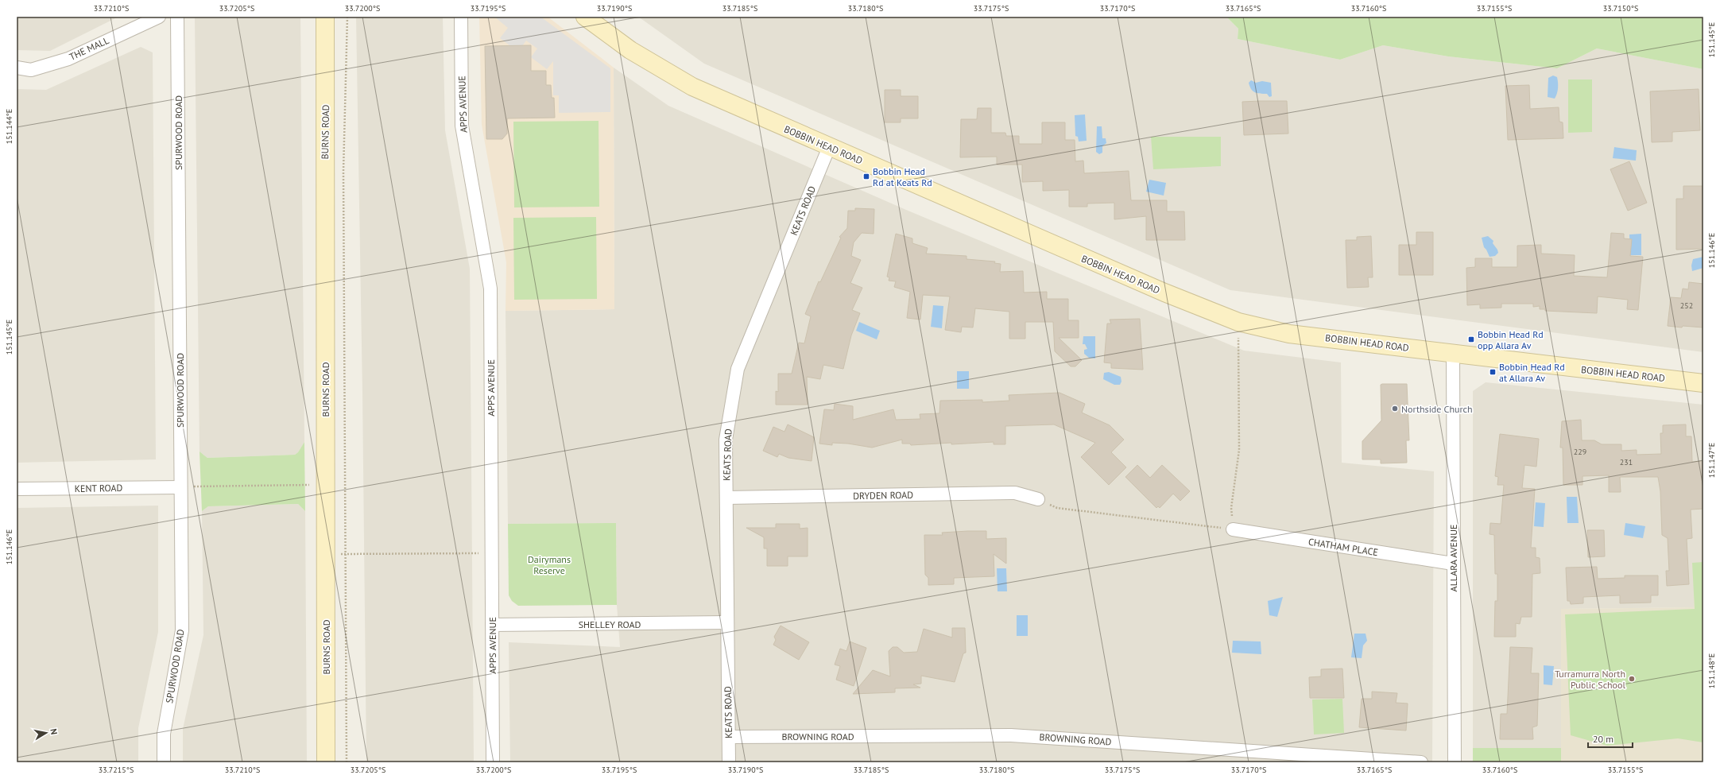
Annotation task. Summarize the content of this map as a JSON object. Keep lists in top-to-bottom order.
{
  "streets": {
    "main road": ["BURNS ROAD", "BOBBIN HEAD ROAD"],
    "street": [
      "THE MALL",
      "APPS AVENUE",
      "SPURWOOD ROAD",
      "KEATS ROAD",
      "KENT ROAD",
      "DRYDEN ROAD",
      "CHATHAM PLACE",
      "ALLARA AVENUE",
      "SHELLEY ROAD",
      "BROWNING ROAD"
    ]
  },
  "crossings": [
    ["APPS AVENUE", "SHELLEY ROAD"],
    ["SPURWOOD ROAD", "KENT ROAD"],
    ["BOBBIN HEAD ROAD", "KEATS ROAD"],
    ["BOBBIN HEAD ROAD", "ALLARA AVENUE"],
    ["KEATS ROAD", "DRYDEN ROAD"],
    ["KEATS ROAD", "SHELLEY ROAD"],
    ["KEATS ROAD", "BROWNING ROAD"],
    ["CHATHAM PLACE", "ALLARA AVENUE"]
  ],
  "parks": ["Dairymans Reserve"],
  "places": {
    "transit": ["Bobbin Head Rd at Keats Rd", "Bobbin Head Rd opp Allara Av", "Bobbin Head Rd at Allara Av"],
    "other": ["Northside Church", "Turramurra North Public School"]
  },
  "house_numbers": ["252", "229", "231"],
  "scale_bar": "20 m",
  "north": "right",
  "coordinates": [
    "33.7210°S",
    "33.7205°S",
    "33.7200°S",
    "33.7195°S",
    "33.7190°S",
    "33.7185°S",
    "33.7180°S",
    "33.7175°S",
    "33.7170°S",
    "33.7165°S",
    "33.7160°S",
    "33.7155°S",
    "33.7150°S",
    "151.145°E",
    "151.144°E",
    "151.146°E",
    "151.147°E",
    "151.148°E",
    "33.7215°S"
  ]
}
